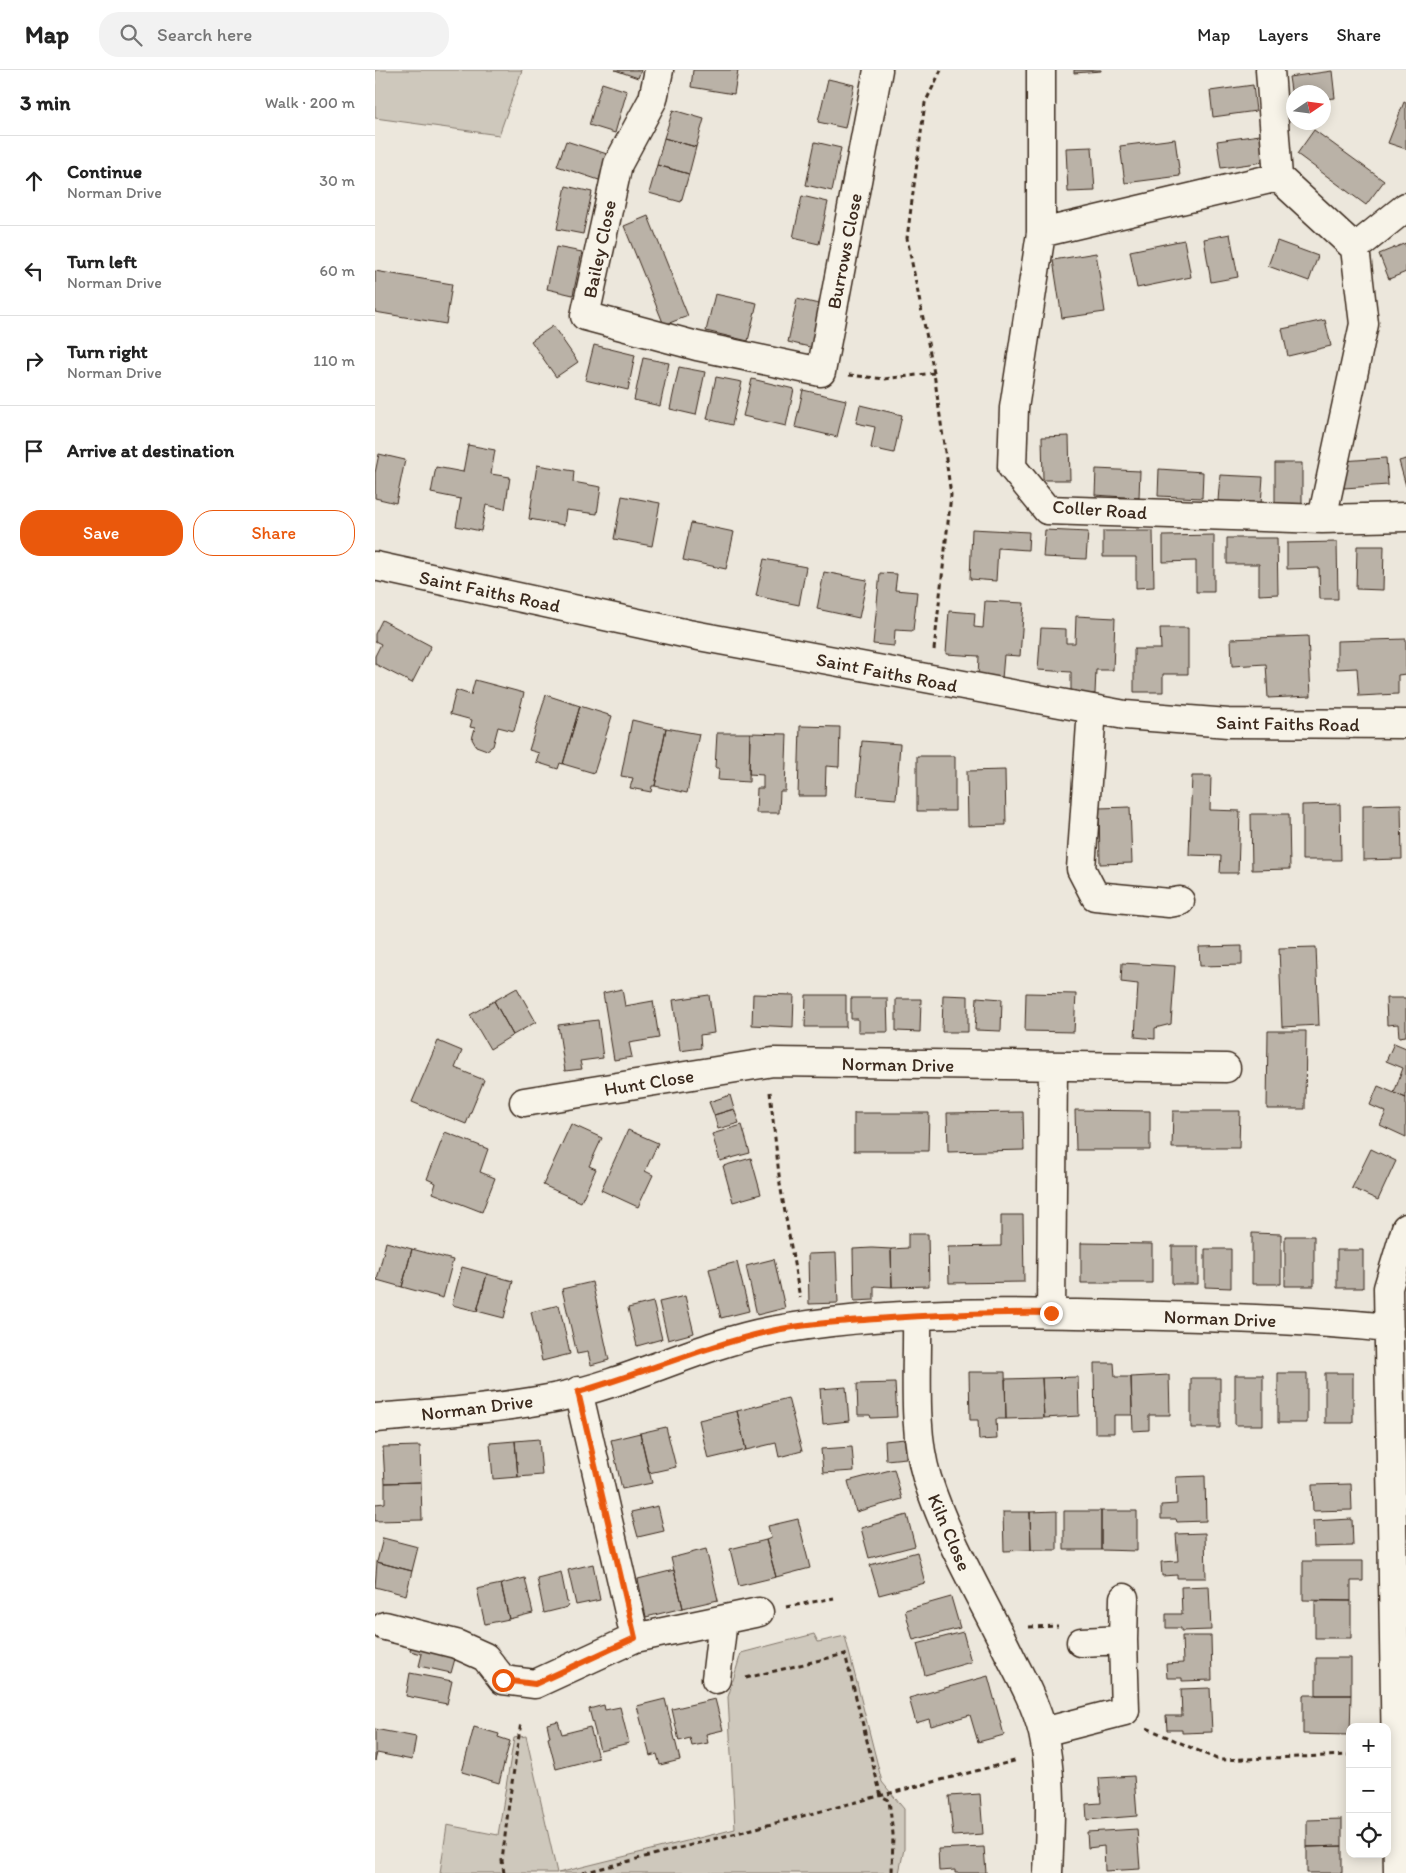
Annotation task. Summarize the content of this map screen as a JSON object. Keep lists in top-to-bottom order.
{
  "streets": {
    "street": [
      "Bailey Close",
      "Burrows Close",
      "Coller Road",
      "Saint Faiths Road",
      "Norman Drive",
      "Hunt Close",
      "Kiln Close"
    ]
  },
  "crossings": [
    ["Bailey Close", "Burrows Close"],
    ["Norman Drive", "Hunt Close"],
    ["Norman Drive", "Kiln Close"]
  ],
  "north": "right",
  "page": {
    "header": "Map",
    "search": "Search here",
    "nav": ["Map", "Layers", "Share"],
    "heading": ["3 min", "Walk · 200 m"],
    "list": [
      ["Continue", "Norman Drive", "30 m"],
      ["Turn left", "Norman Drive", "60 m"],
      ["Turn right", "Norman Drive", "110 m"],
      "Arrive at destination"
    ],
    "buttons": ["Save", "Share"],
    "map_buttons": ["+", "−"]
  }
}
